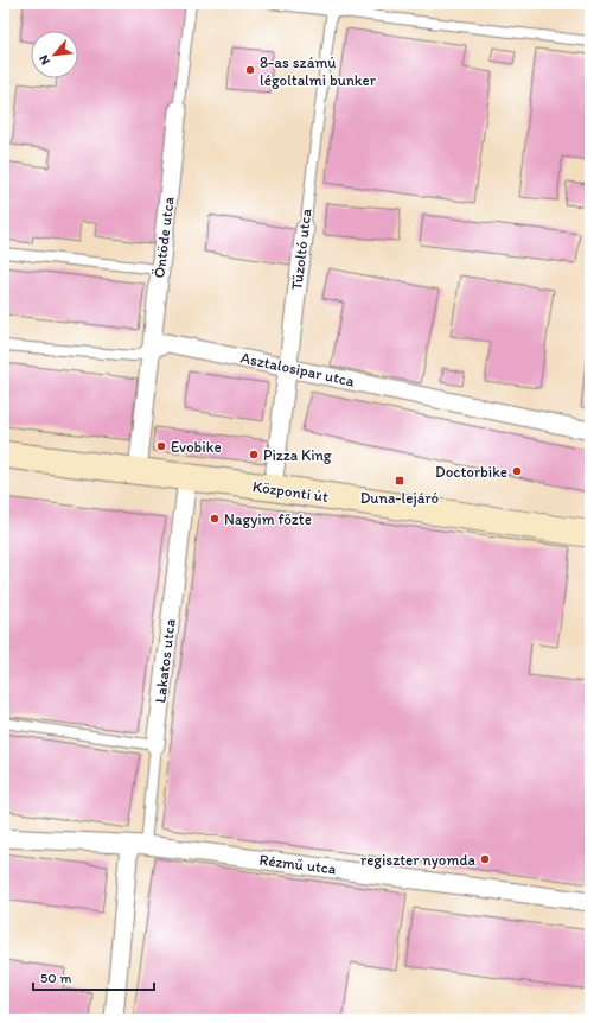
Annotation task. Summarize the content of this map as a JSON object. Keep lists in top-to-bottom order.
{
  "streets": {
    "street": [
      "Öntöde utca",
      "Tűzoltó utca",
      "Asztalosipar utca",
      "Központi út",
      "Lakatos utca",
      "Rézmű utca"
    ]
  },
  "crossings": [
    ["Öntöde utca", "Asztalosipar utca"],
    ["Öntöde utca", "Központi út"],
    ["Tűzoltó utca", "Asztalosipar utca"],
    ["Tűzoltó utca", "Központi út"],
    ["Központi út", "Lakatos utca"],
    ["Lakatos utca", "Rézmű utca"]
  ],
  "places": {
    "other": [
      "8-as számú légoltalmi bunker",
      "Evobike",
      "Pizza King",
      "Doctorbike",
      "Nagyim főzte",
      "regiszter nyomda"
    ],
    "transit": ["Duna-lejáró"]
  },
  "scale_bar": "50 m",
  "north": "bottom left"
}
